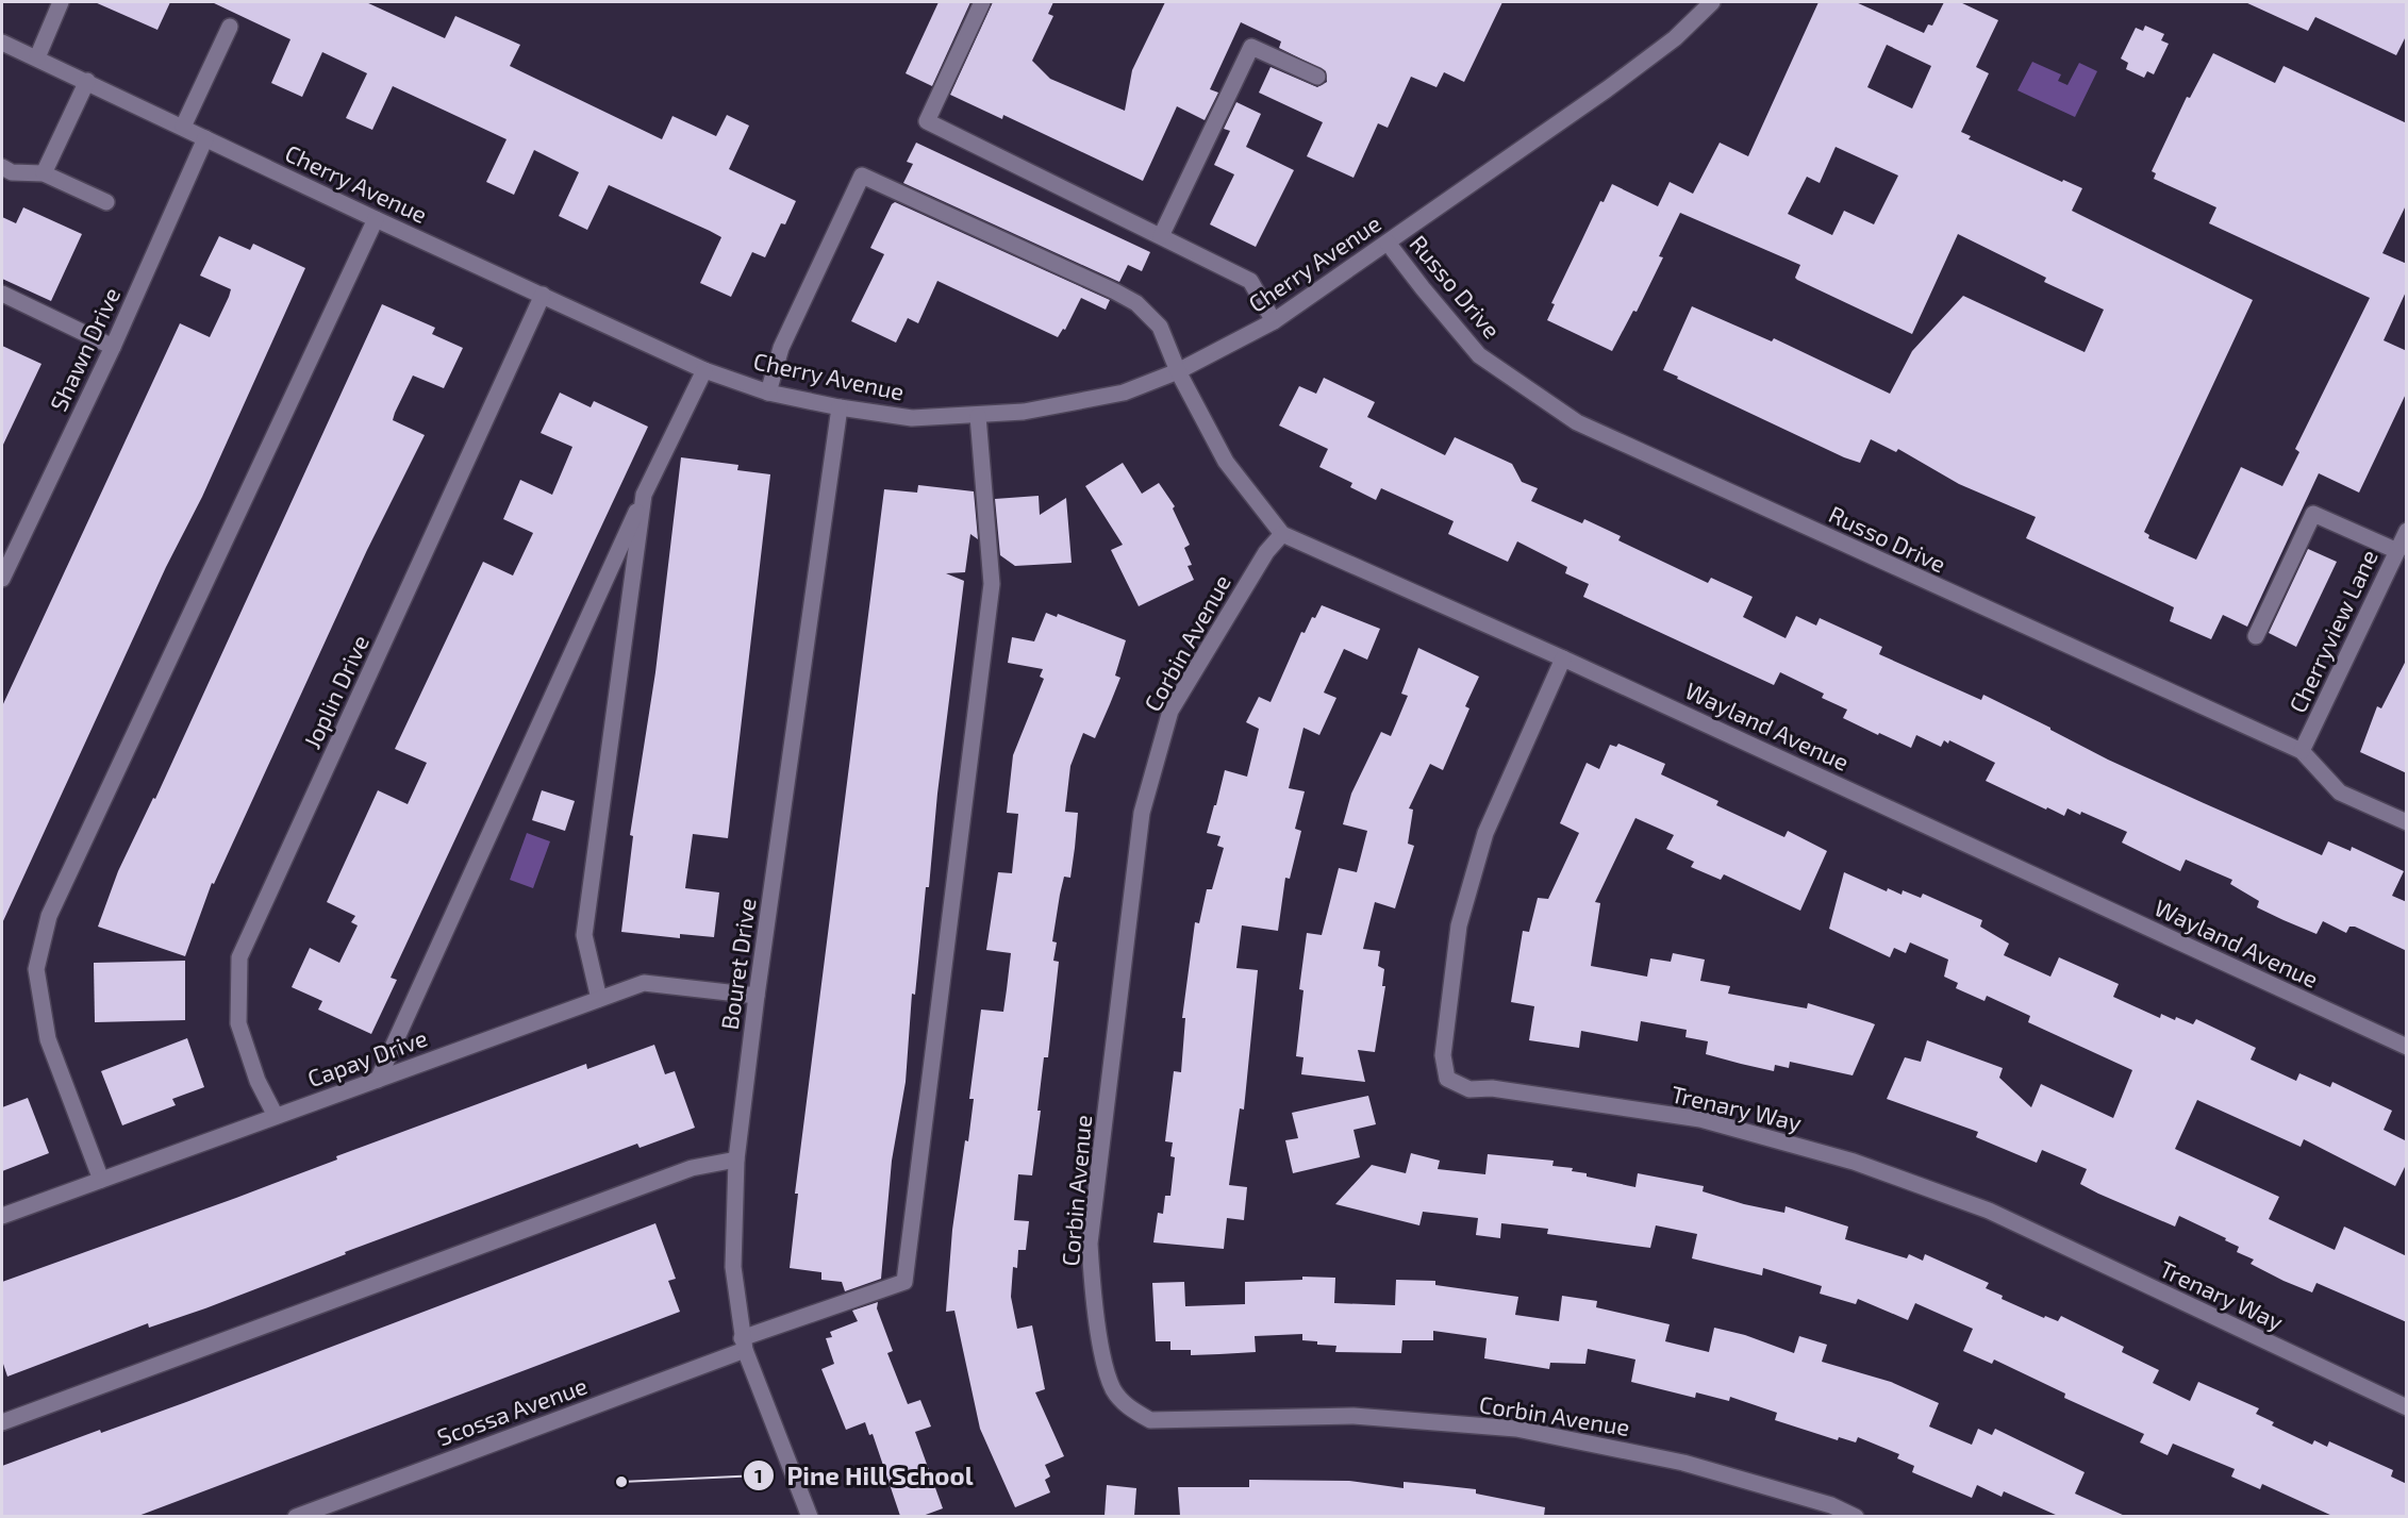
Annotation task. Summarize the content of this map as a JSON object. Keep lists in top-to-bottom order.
{
  "streets": {
    "street": [
      "Cherry Avenue",
      "Russo Drive",
      "Shawn Drive",
      "Cherryview Lane",
      "Corbin Avenue",
      "Joplin Drive",
      "Wayland Avenue",
      "Bouret Drive",
      "Capay Drive",
      "Trenary Way",
      "Scossa Avenue"
    ]
  },
  "crossings": [
    ["Cherry Avenue", "Russo Drive"],
    ["Cherry Avenue", "Shawn Drive"],
    ["Cherry Avenue", "Joplin Drive"],
    ["Cherry Avenue", "Wayland Avenue"],
    ["Cherry Avenue", "Bouret Drive"],
    ["Cherry Avenue", "Scossa Avenue"],
    ["Russo Drive", "Cherryview Lane"],
    ["Corbin Avenue", "Wayland Avenue"],
    ["Joplin Drive", "Capay Drive"],
    ["Wayland Avenue", "Trenary Way"],
    ["Bouret Drive", "Capay Drive"],
    ["Bouret Drive", "Scossa Avenue"]
  ],
  "places": ["Pine Hill School"]
}
